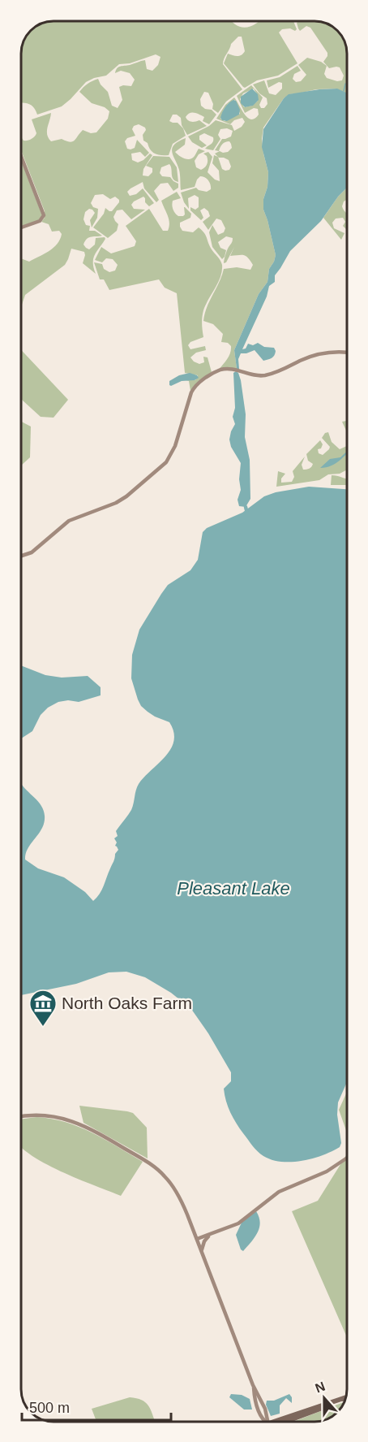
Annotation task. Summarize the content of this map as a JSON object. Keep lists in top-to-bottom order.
{
  "water": ["Pleasant Lake"],
  "places": {
    "museum": ["North Oaks Farm"]
  },
  "scale_bar": "500 m",
  "north": "top"
}
